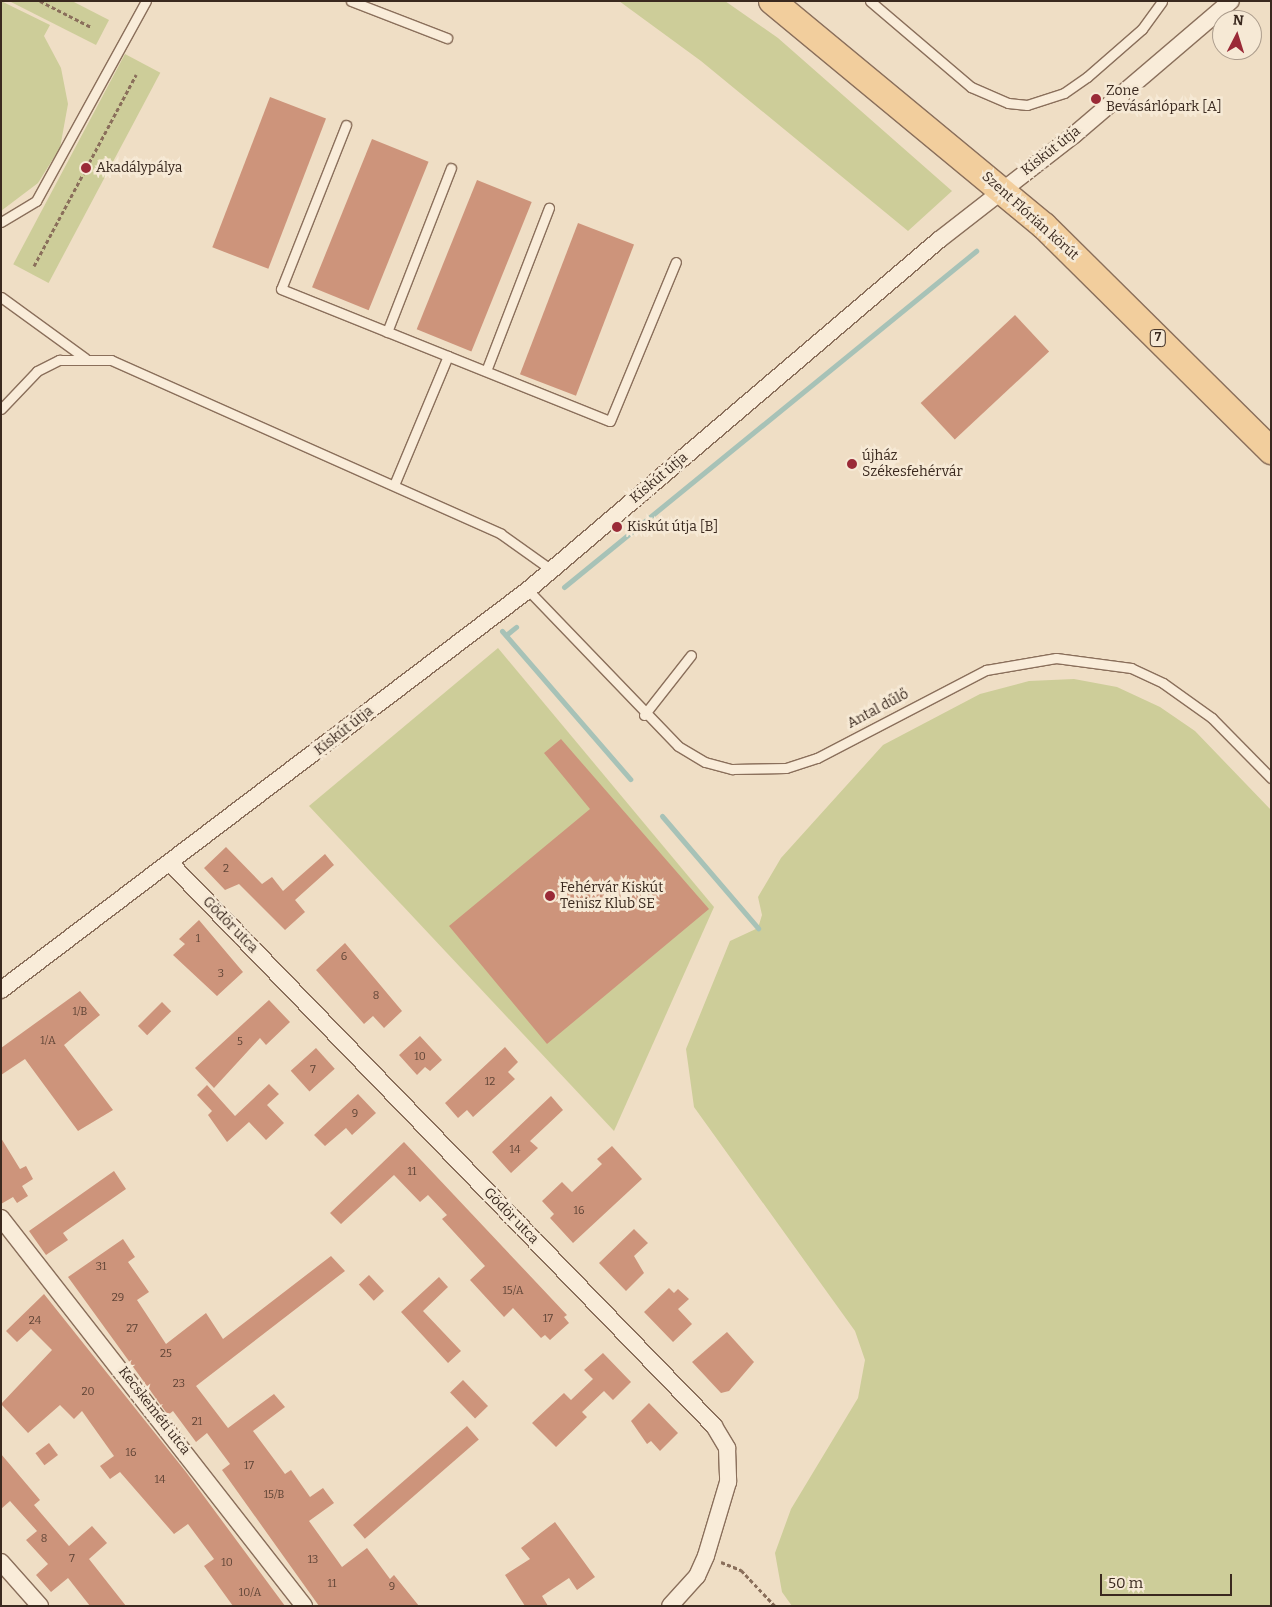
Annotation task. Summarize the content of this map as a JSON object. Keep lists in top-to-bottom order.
{
  "streets": {
    "main road": ["Szent Flórián körút", "7"],
    "street": ["Kiskút útja", "Gödör utca", "Kecskeméti utca"],
    "lane": ["Antal dűlő"]
  },
  "crossings": [
    ["Kiskút útja", "Szent Flórián körút"],
    ["Kiskút útja", "Antal dűlő"],
    ["Kiskút útja", "Gödör utca"]
  ],
  "places": [
    "Zone Bevásárlópark [A]",
    "Akadálypálya",
    "újház Székesfehérvár",
    "Kiskút útja [B]",
    "Fehérvár Kiskút Tenisz Klub SE"
  ],
  "house_numbers": [
    "2",
    "1",
    "6",
    "3",
    "8",
    "1/B",
    "1/A",
    "5",
    "10",
    "7",
    "12",
    "9",
    "14",
    "11",
    "16",
    "31",
    "15/A",
    "29",
    "17",
    "24",
    "27",
    "25",
    "23",
    "20",
    "21",
    "16",
    "17",
    "14",
    "15/B",
    "8",
    "7",
    "13",
    "10",
    "11",
    "9",
    "10/A"
  ],
  "scale_bar": "50 m",
  "north": "top"
}
